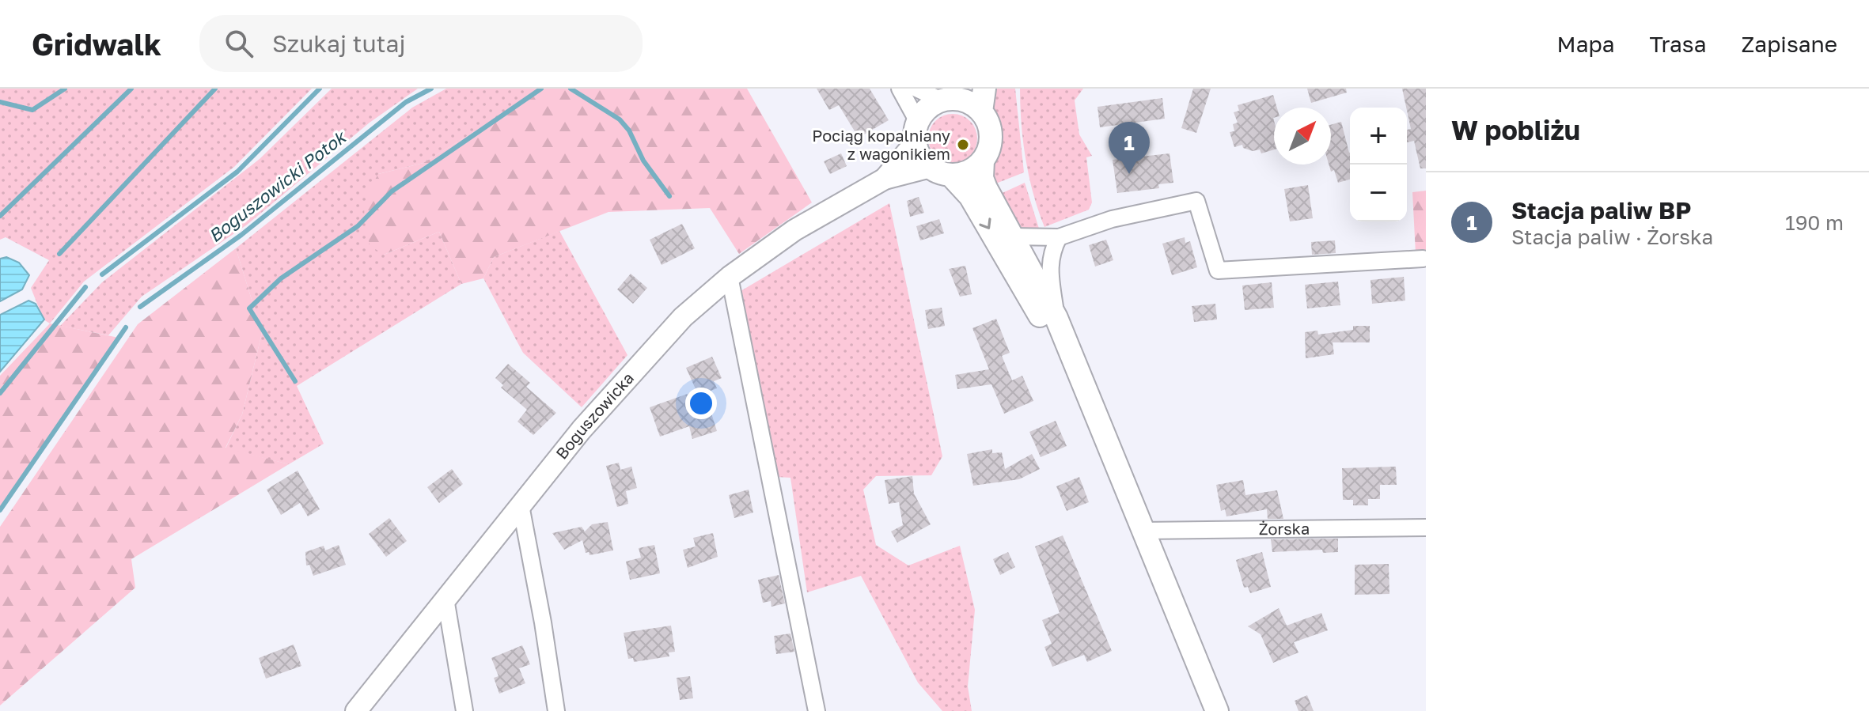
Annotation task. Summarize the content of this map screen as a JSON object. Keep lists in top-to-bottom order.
{
  "streets": {
    "street": ["Boguszowicka", "Żorska"]
  },
  "water": ["Boguszowicki Potok"],
  "places": ["Pociąg kopalniany z wagonikiem"],
  "north": "top right",
  "page": {
    "header": "Gridwalk",
    "search": "Szukaj tutaj",
    "nav": ["Mapa", "Trasa", "Zapisane"],
    "heading": "W pobliżu",
    "map_buttons": ["+", "−"],
    "pins": "1",
    "list": [
      {
        "mark": "1",
        "name": "Stacja paliw BP",
        "note": "Stacja paliw · Żorska",
        "value": "190 m"
      }
    ]
  }
}
